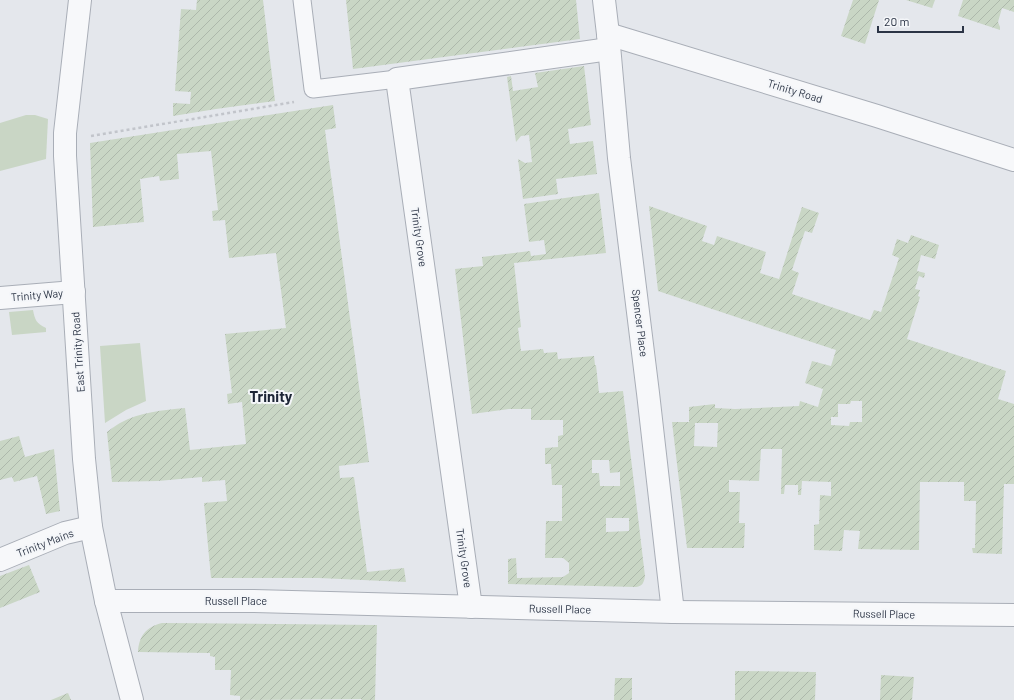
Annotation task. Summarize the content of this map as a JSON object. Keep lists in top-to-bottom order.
{
  "streets": {
    "street": [
      "Trinity Road",
      "Trinity Grove",
      "Trinity Way",
      "Spencer Place",
      "East Trinity Road",
      "Trinity Mains",
      "Russell Place"
    ]
  },
  "crossings": [
    ["Trinity Road", "Spencer Place"],
    ["Trinity Grove", "Russell Place"],
    ["Trinity Way", "East Trinity Road"],
    ["Spencer Place", "Russell Place"],
    ["East Trinity Road", "Trinity Mains"],
    ["East Trinity Road", "Russell Place"]
  ],
  "districts": ["Trinity"],
  "scale_bar": "20 m"
}
